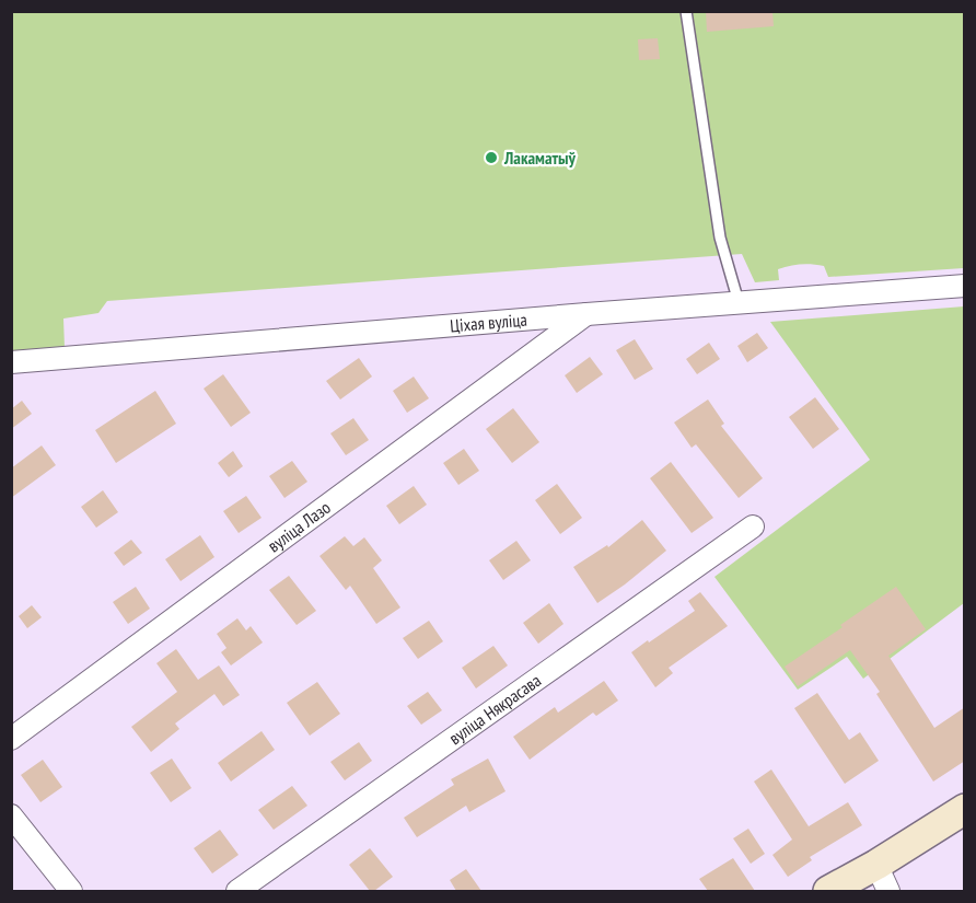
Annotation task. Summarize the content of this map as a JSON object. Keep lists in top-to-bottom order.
{
  "streets": {
    "street": ["Ціхая вуліца", "вуліца Лазо", "вуліца Някрасава"]
  },
  "crossings": [
    ["Ціхая вуліца", "вуліца Лазо"]
  ],
  "places": ["Лакаматыў"]
}
